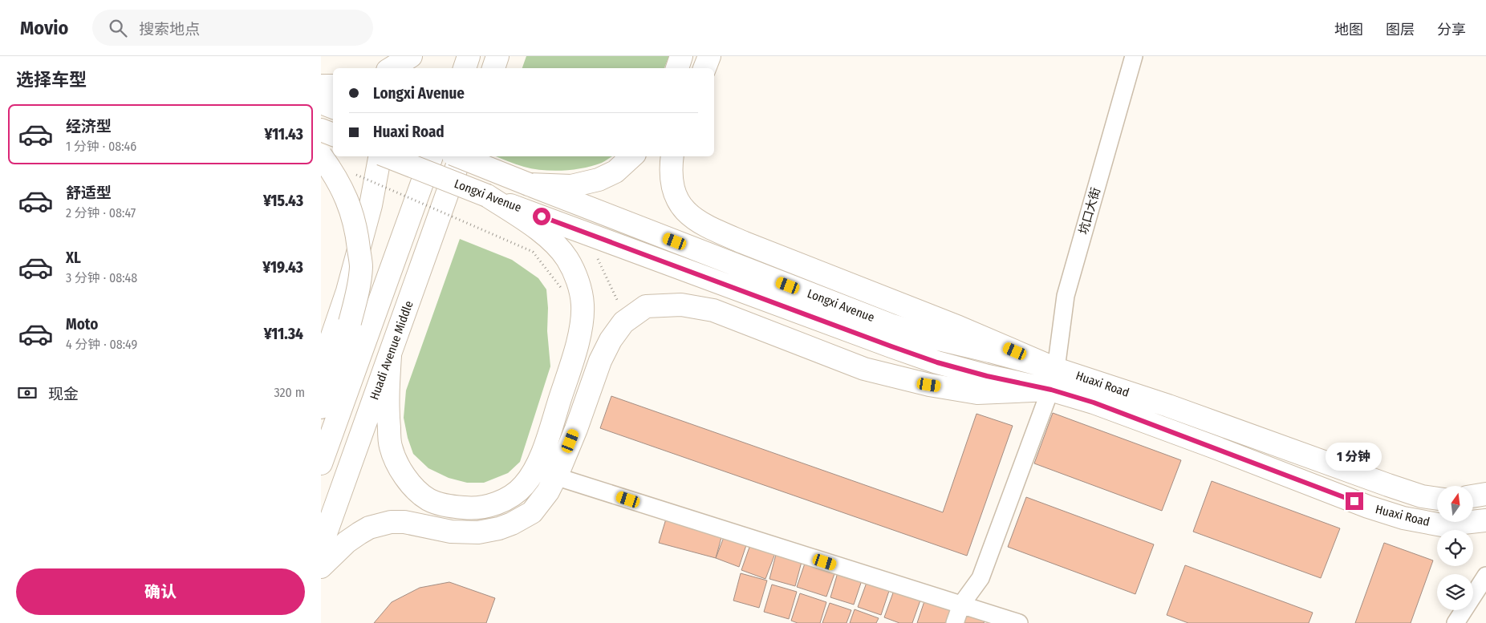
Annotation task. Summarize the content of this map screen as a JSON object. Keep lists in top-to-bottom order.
{
  "streets": {
    "main road": ["Longxi Avenue", "Huadi Avenue Middle", "Huaxi Road"],
    "street": ["坑口大街"]
  },
  "crossings": [
    ["Longxi Avenue", "坑口大街"],
    ["Longxi Avenue", "Huaxi Road"],
    ["坑口大街", "Huaxi Road"]
  ],
  "north": "top",
  "page": {
    "header": "Movio",
    "search": "搜索地点",
    "nav": ["地图", "图层", "分享"],
    "heading": "选择车型",
    "banner": ["Longxi Avenue", "Huaxi Road"],
    "list": [
      {
        "name": "经济型",
        "note": "1 分钟 · 08:46",
        "value": "¥11.43"
      },
      {
        "name": "舒适型",
        "note": "2 分钟 · 08:47",
        "value": "¥15.43"
      },
      {
        "name": "XL",
        "note": "3 分钟 · 08:48",
        "value": "¥19.43"
      },
      {
        "name": "Moto",
        "note": "4 分钟 · 08:49",
        "value": "¥11.34"
      }
    ],
    "pay": ["现金", "320 m"],
    "bubble": "1 分钟",
    "buttons": "确认"
  }
}
